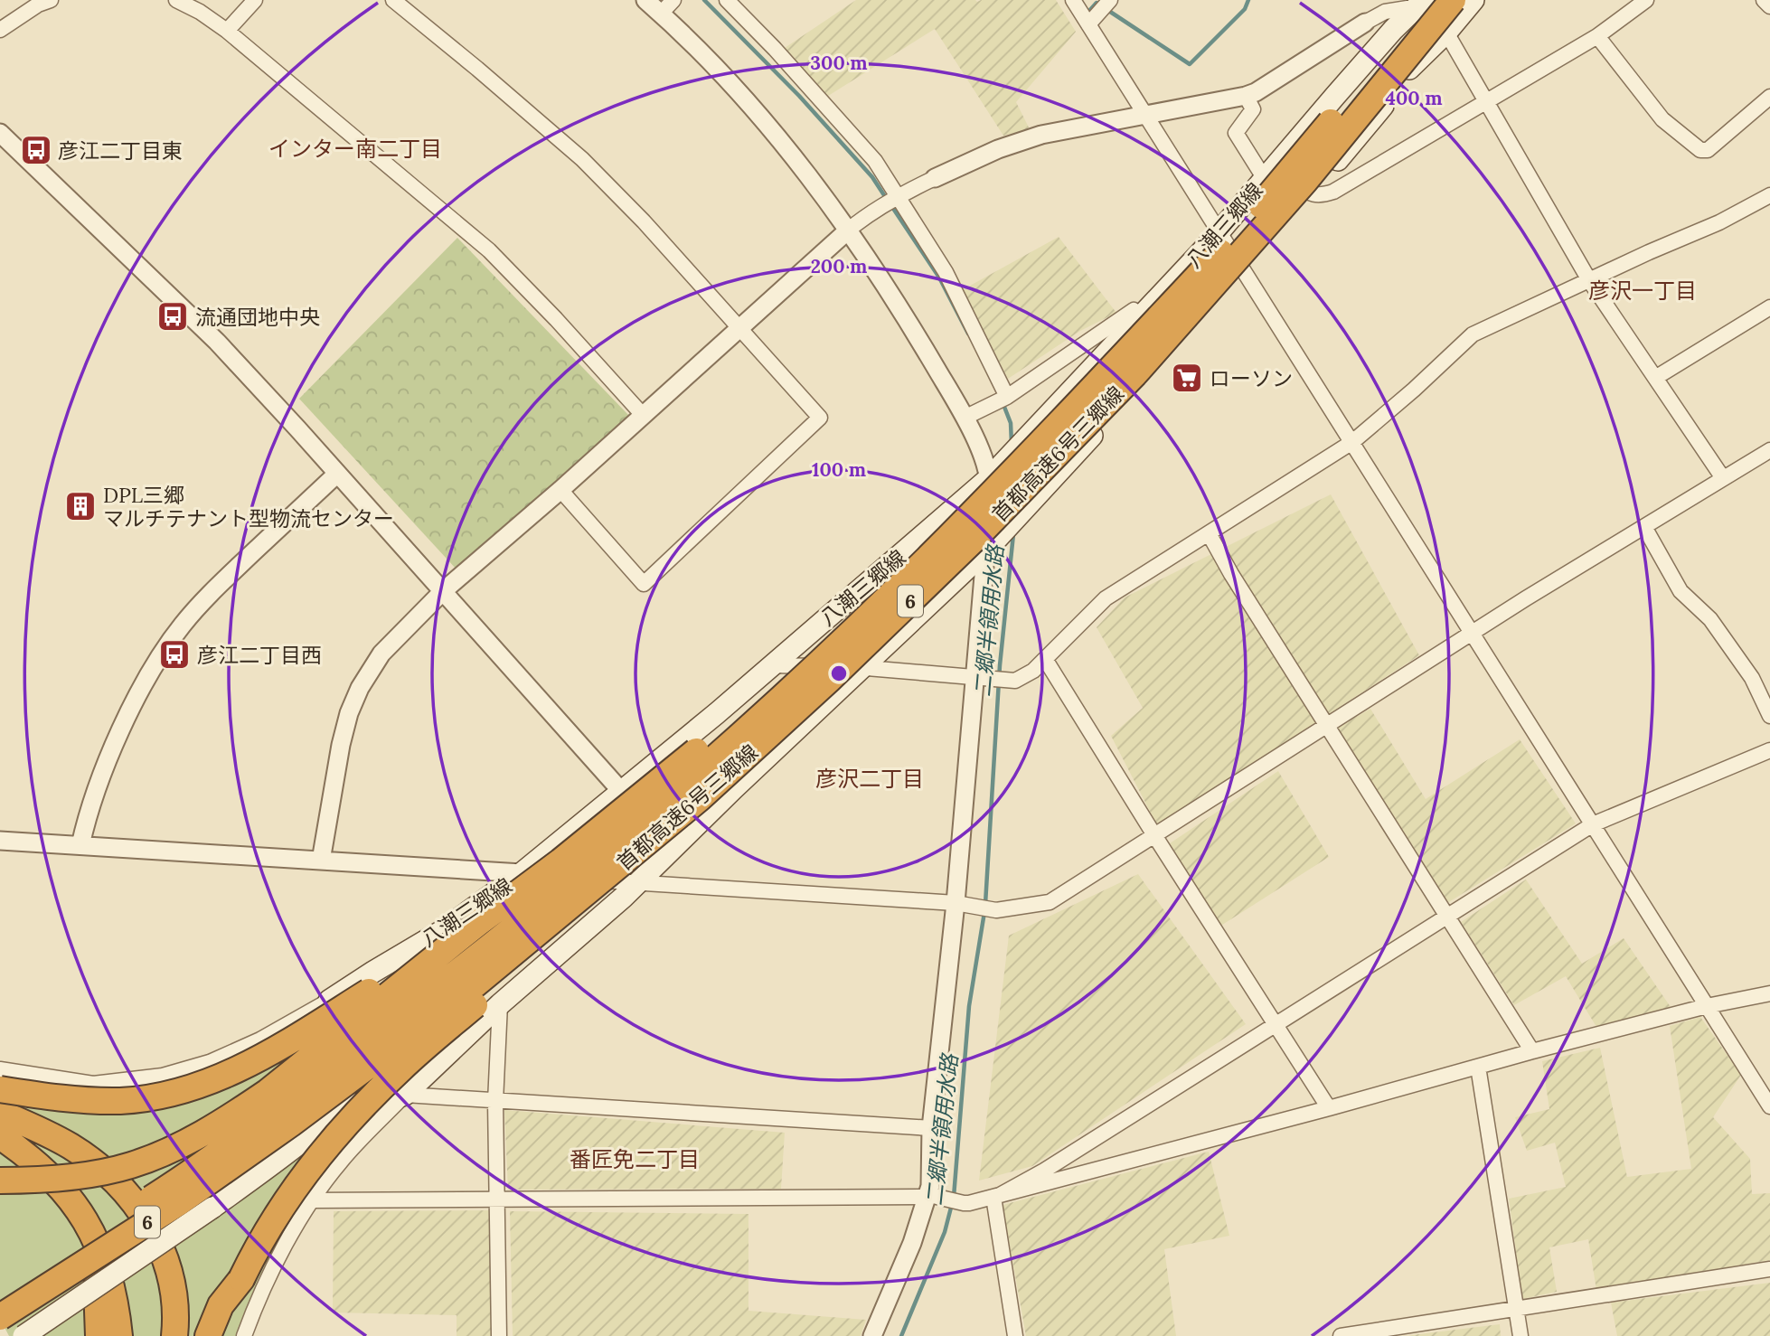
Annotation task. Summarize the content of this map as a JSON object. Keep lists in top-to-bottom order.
{
  "streets": {
    "highway": ["首都高速6号三郷線", "6"],
    "main road": ["八潮三郷線"]
  },
  "crossings": [
    ["八潮三郷線", "首都高速6号三郷線"],
    ["首都高速6号三郷線", "6"]
  ],
  "districts": [
    "インター南二丁目",
    "彦沢一丁目",
    "彦沢二丁目",
    "番匠免二丁目"
  ],
  "water": ["二郷半領用水路"],
  "places": {
    "bus stop": ["彦江二丁目東", "流通団地中央", "彦江二丁目西"],
    "supermarket": ["ローソン"],
    "building": ["DPL三郷 マルチテナント型物流センター"]
  },
  "rings": [
    "300 m",
    "400 m",
    "200 m",
    "100 m"
  ]
}
